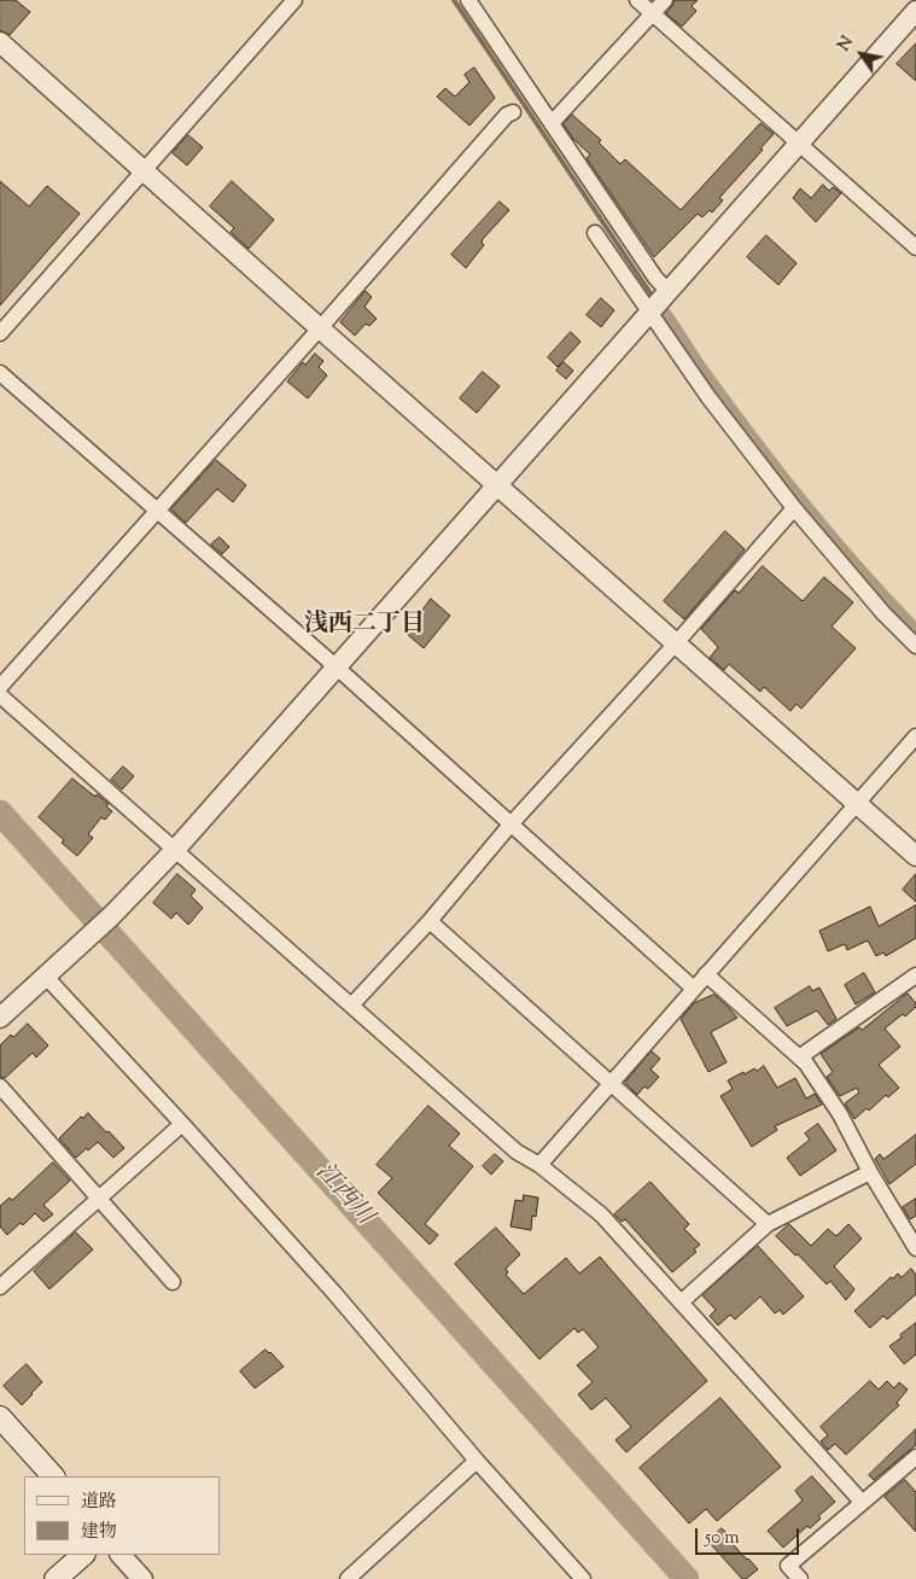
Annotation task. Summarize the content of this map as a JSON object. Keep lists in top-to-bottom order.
{
  "districts": ["浅西二丁目"],
  "water": ["江西川"],
  "legend": ["道路", "建物"],
  "scale_bar": "50 m",
  "north": "top left"
}
